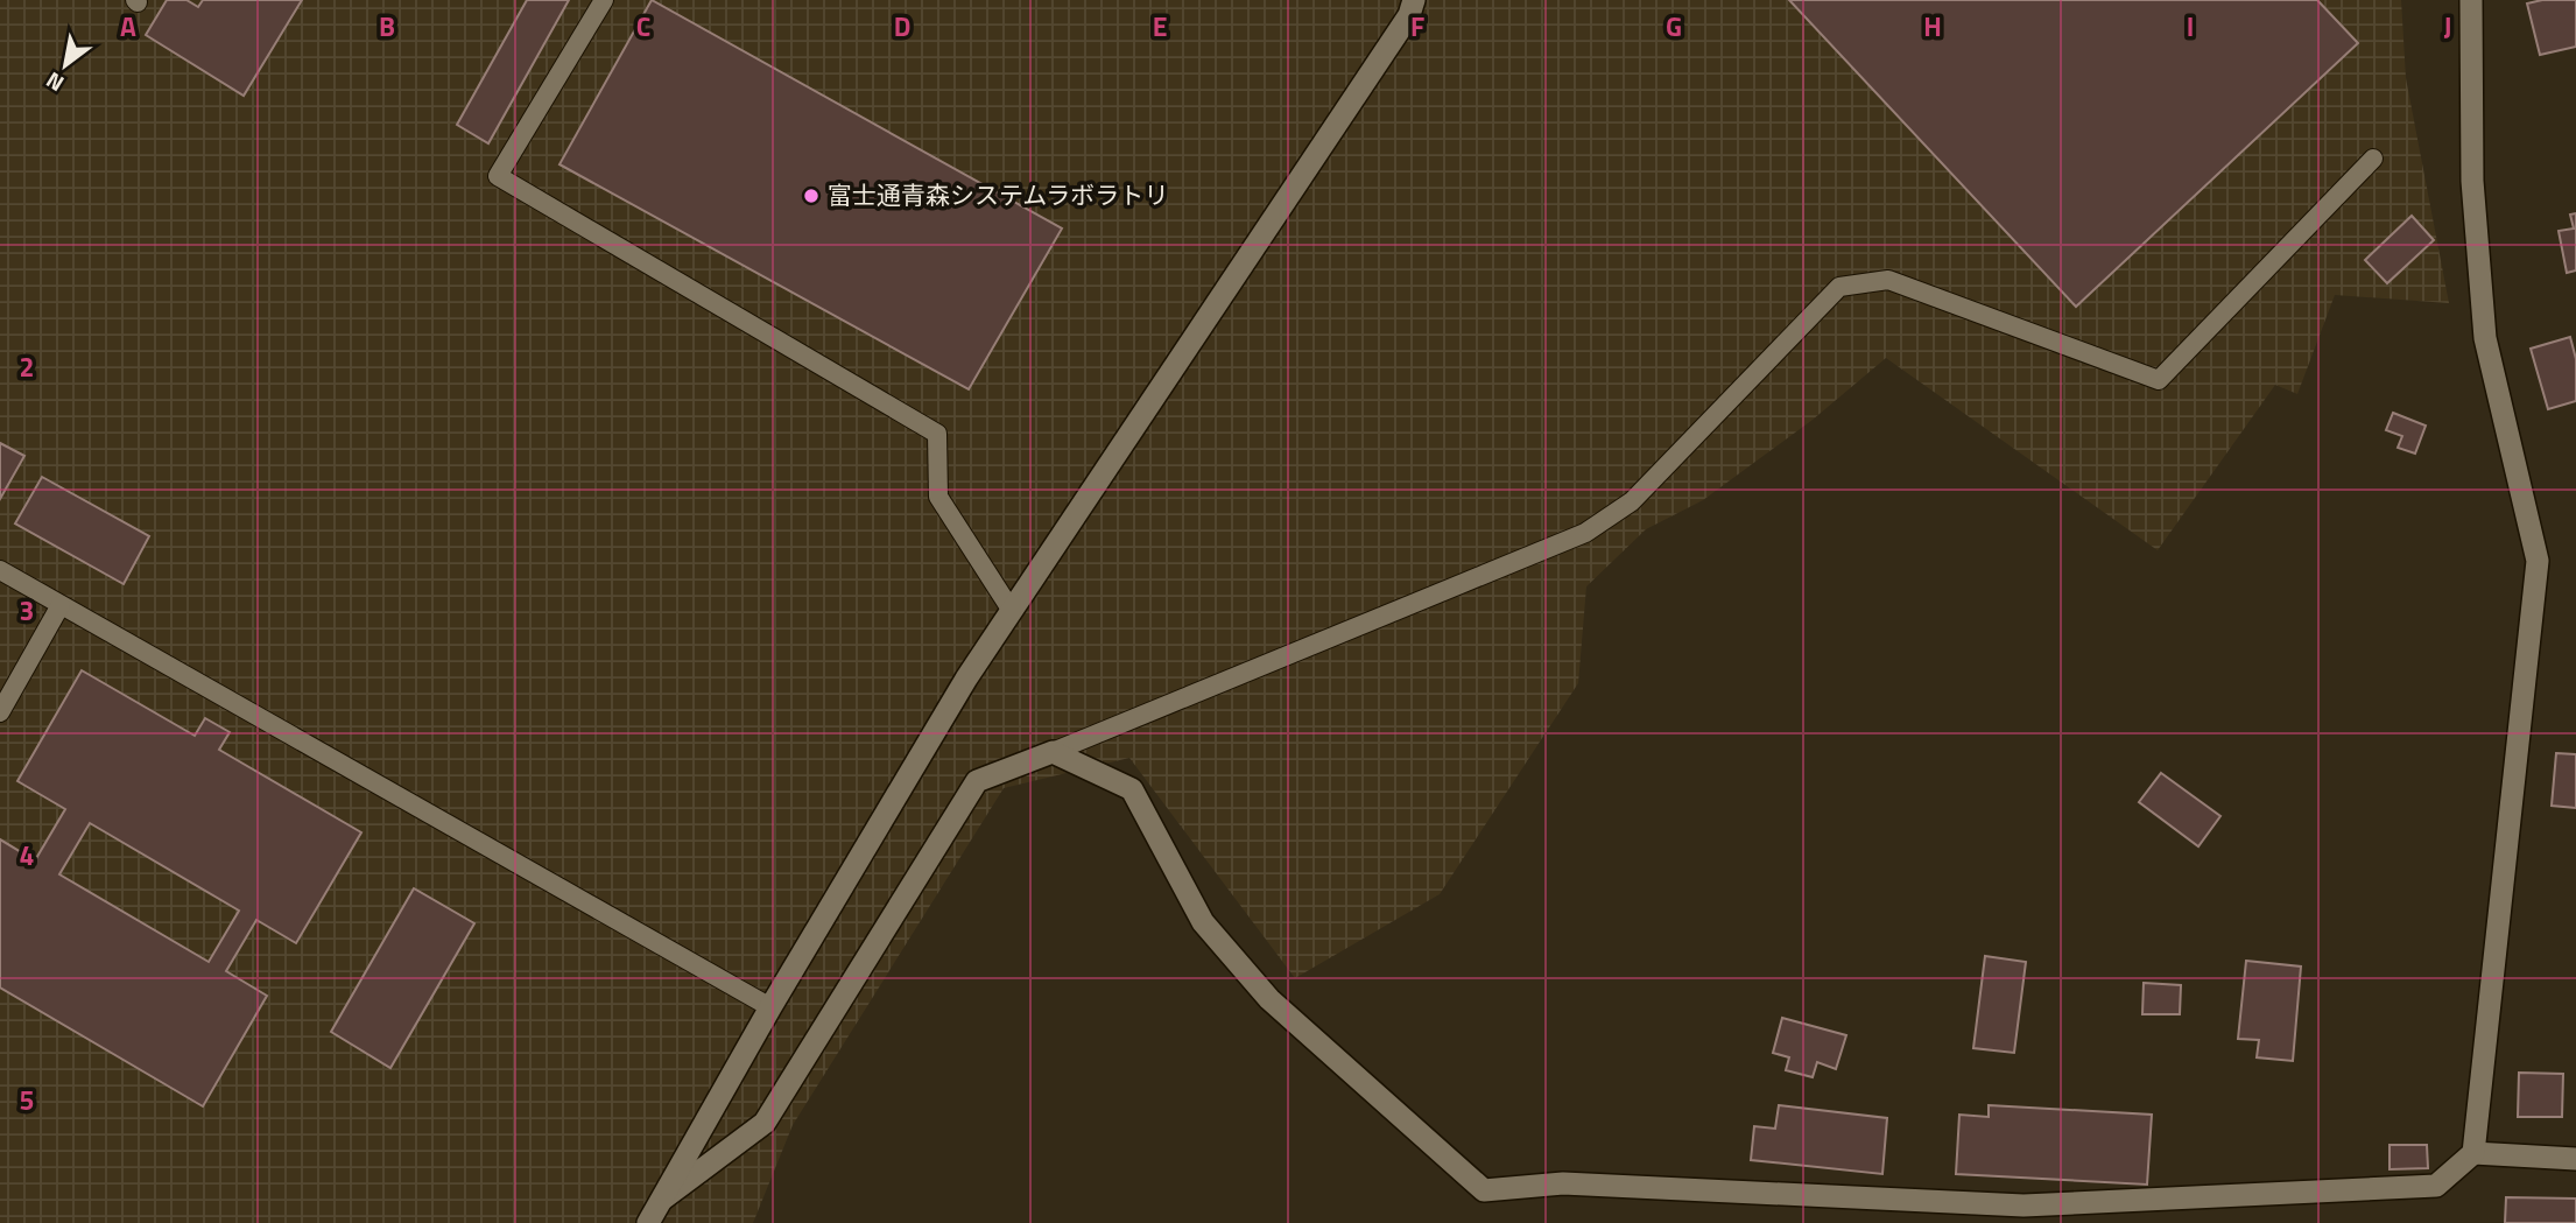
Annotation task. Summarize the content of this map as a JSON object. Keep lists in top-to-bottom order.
{
  "places": ["富士通青森システムラボラトリ"],
  "north": "bottom left",
  "grid": {
    "columns": [
      "A",
      "B",
      "C",
      "D",
      "E",
      "F",
      "G",
      "H",
      "I",
      "J"
    ],
    "rows": [
      "2",
      "3",
      "4",
      "5"
    ]
  }
}
